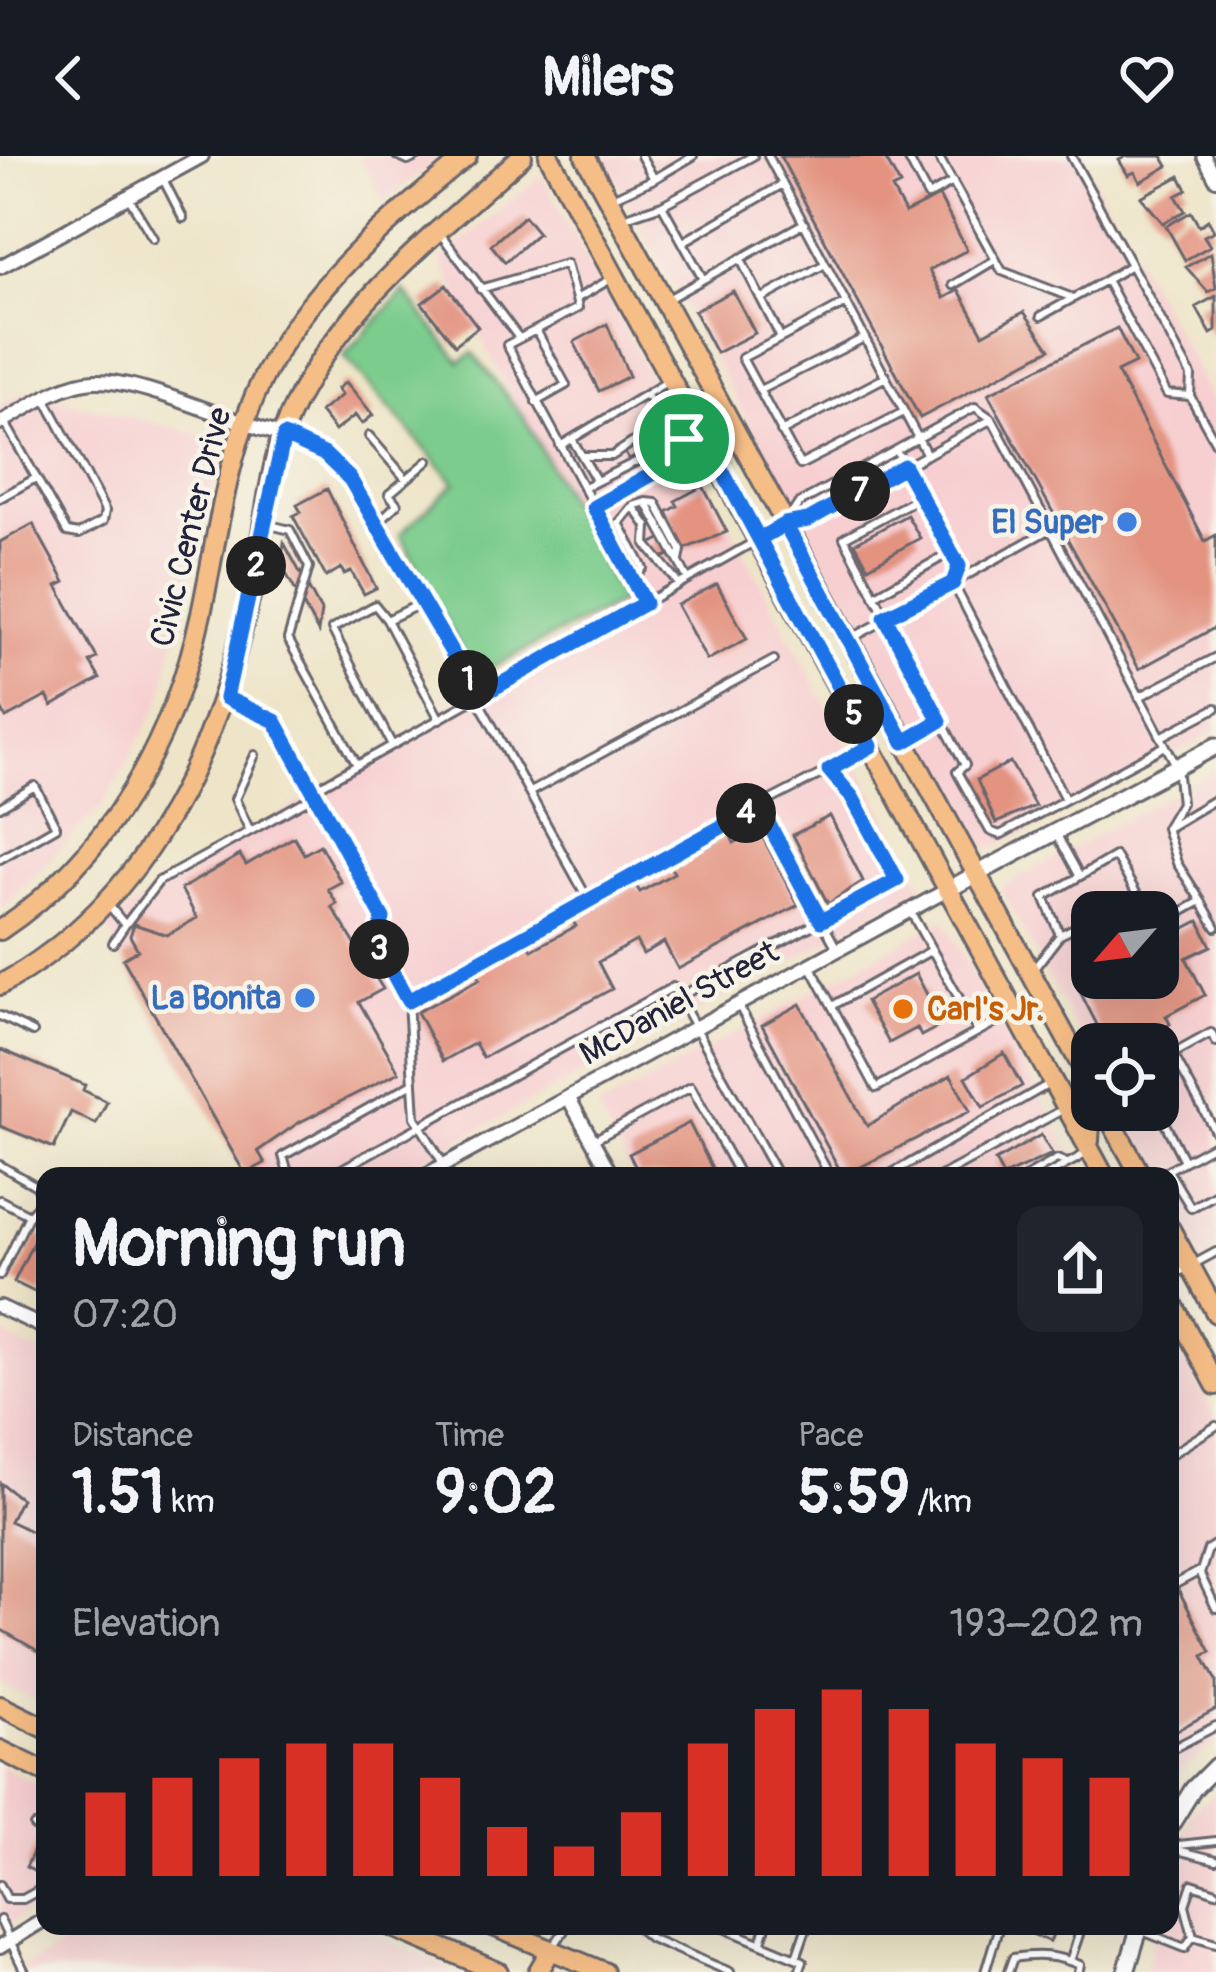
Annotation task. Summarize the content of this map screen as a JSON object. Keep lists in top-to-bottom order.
{
  "streets": {
    "main road": ["Civic Center Drive"],
    "street": ["McDaniel Street"]
  },
  "places": ["El Super", "La Bonita", "Carl's Jr."],
  "north": "bottom left",
  "page": {
    "header": "Milers",
    "pins": [
      "7",
      "2",
      "1",
      "5",
      "4",
      "3"
    ],
    "heading": ["Morning run", "07:20"],
    "stats": [
      ["Distance", "1.51 km"],
      ["Time", "9:02"],
      ["Pace", "5:59 /km"]
    ],
    "chart": ["Elevation", "193–202 m"]
  }
}
